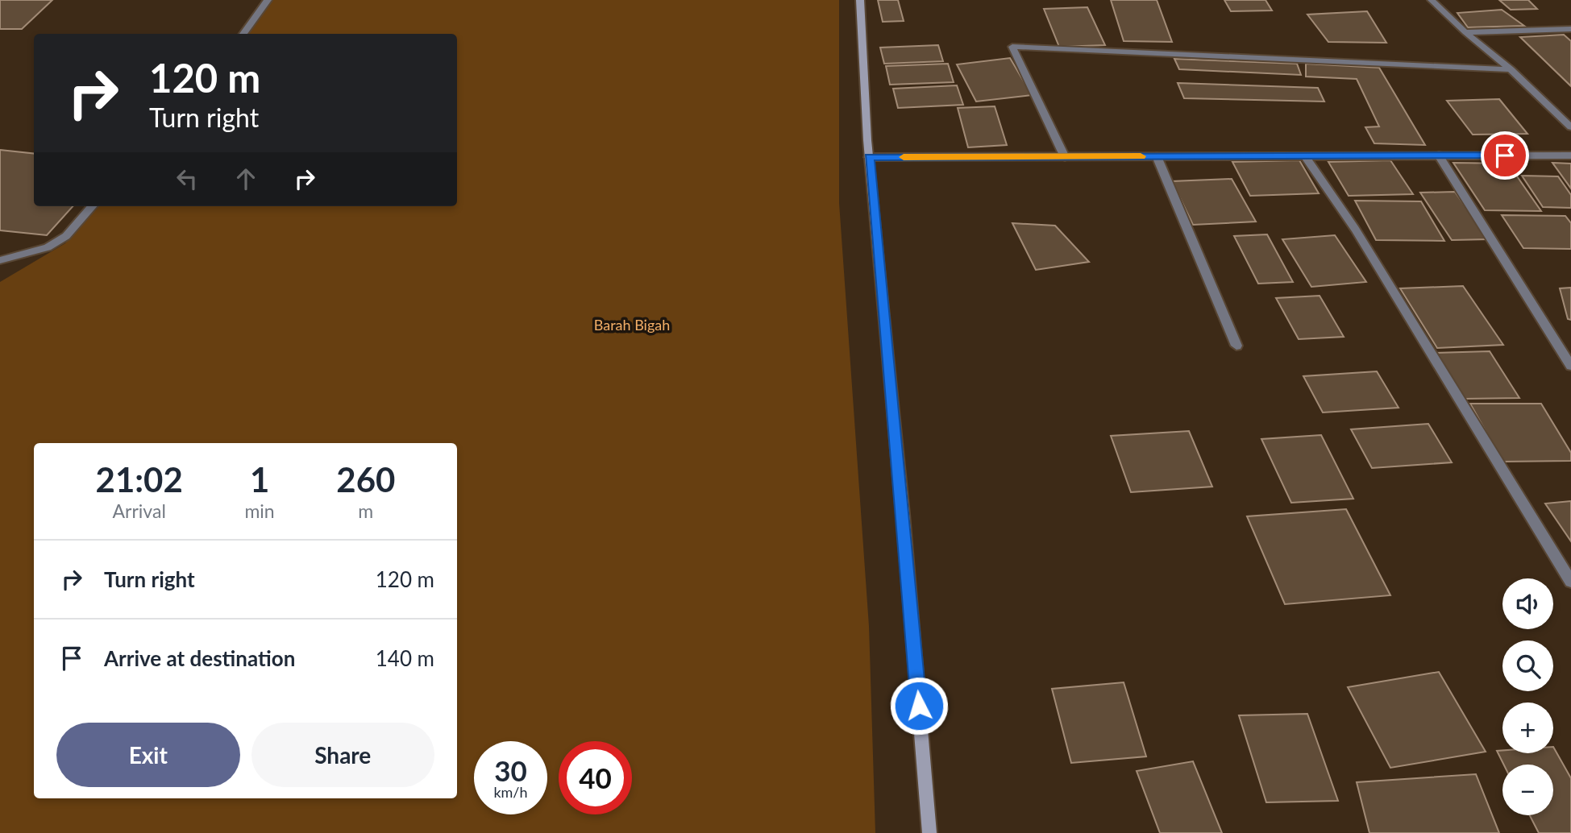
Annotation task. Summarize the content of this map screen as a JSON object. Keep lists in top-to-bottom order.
{
  "parks": ["Barah Bigah"],
  "page": {
    "turn": ["120 m", "Turn right"],
    "eta": [
      "21:02",
      "Arrival",
      "1",
      "min",
      "260",
      "m"
    ],
    "list": [
      {
        "name": "Turn right",
        "value": "120 m"
      },
      {
        "name": "Arrive at destination",
        "value": "140 m"
      }
    ],
    "map_buttons": ["+", "−"],
    "buttons": ["Exit", "Share"],
    "speed": "30 km/h",
    "limit": "40"
  }
}
